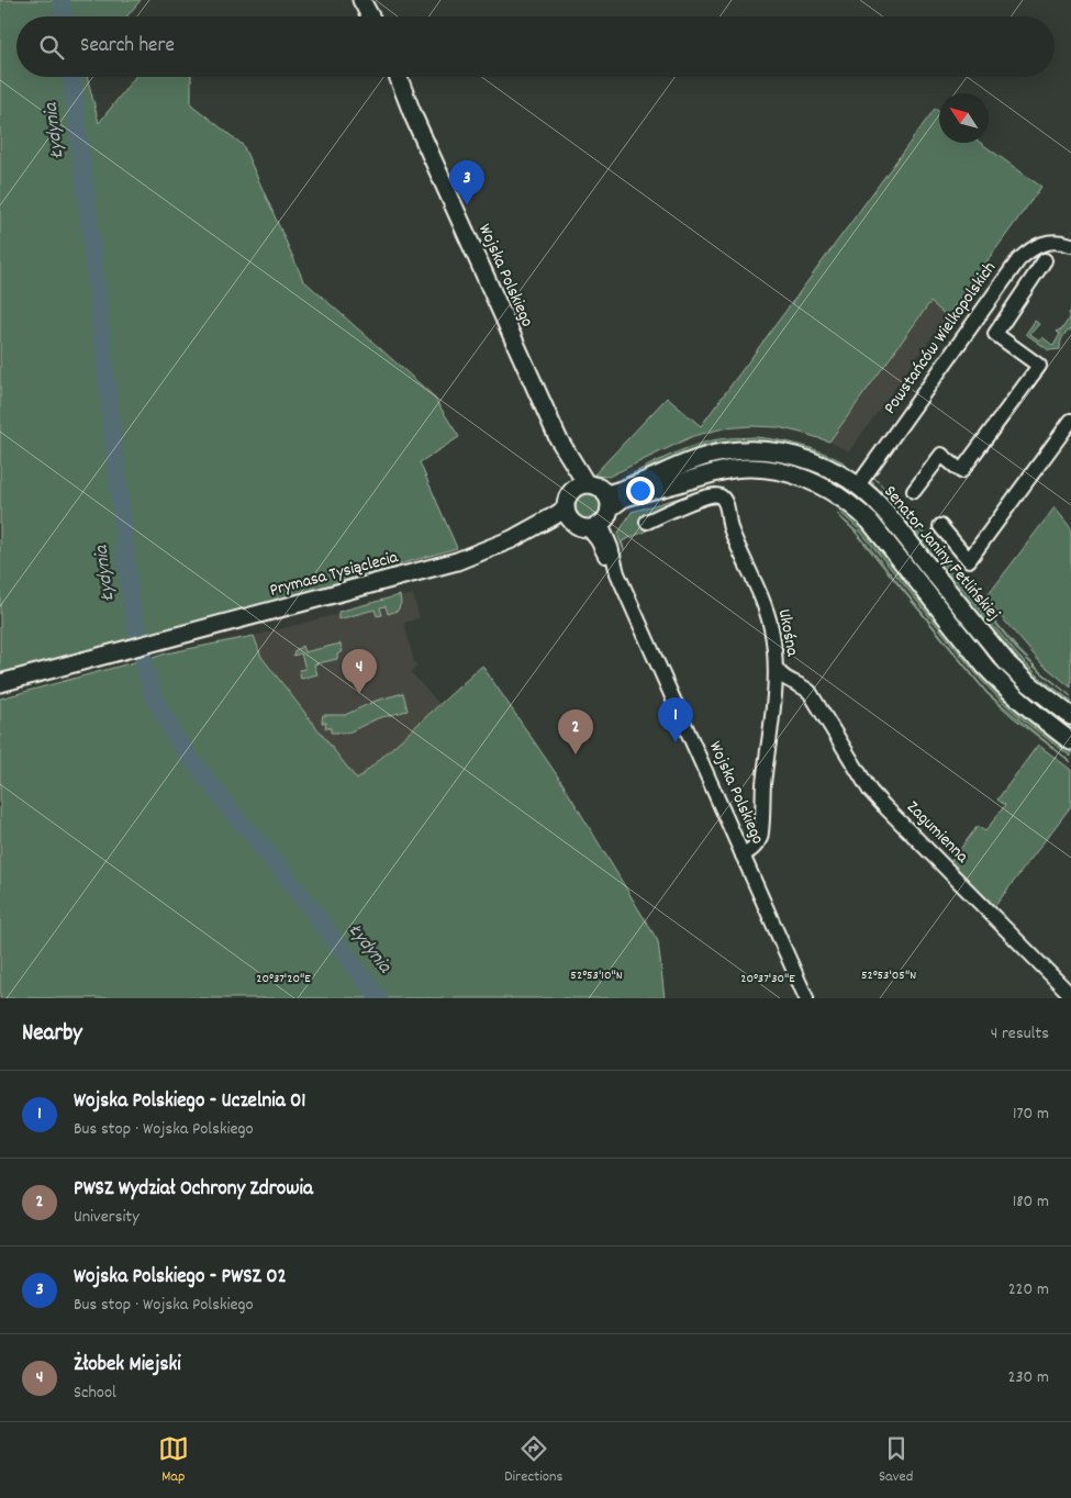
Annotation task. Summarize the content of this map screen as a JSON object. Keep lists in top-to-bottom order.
{
  "streets": {
    "main road": ["Wojska Polskiego", "Senator Janiny Fetlińskiej", "Prymasa Tysiąclecia"],
    "street": ["Powstańców Wielkopolskich", "Ukośna", "Zagumienna"]
  },
  "crossings": [
    ["Wojska Polskiego", "Senator Janiny Fetlińskiej"],
    ["Wojska Polskiego", "Prymasa Tysiąclecia"],
    ["Wojska Polskiego", "Ukośna"],
    ["Powstańców Wielkopolskich", "Senator Janiny Fetlińskiej"],
    ["Senator Janiny Fetlińskiej", "Prymasa Tysiąclecia"],
    ["Ukośna", "Zagumienna"]
  ],
  "water": ["Łydynia"],
  "north": "top left",
  "page": {
    "search": "Search here",
    "pins": [
      "3",
      "4",
      "1",
      "2"
    ],
    "heading": ["Nearby", "4 results"],
    "list": [
      {
        "mark": "1",
        "name": "Wojska Polskiego - Uczelnia 01",
        "note": "Bus stop · Wojska Polskiego",
        "value": "170 m"
      },
      {
        "mark": "2",
        "name": "PWSZ Wydział Ochrony Zdrowia",
        "note": "University",
        "value": "180 m"
      },
      {
        "mark": "3",
        "name": "Wojska Polskiego - PWSZ 02",
        "note": "Bus stop · Wojska Polskiego",
        "value": "220 m"
      },
      {
        "mark": "4",
        "name": "Żłobek Miejski",
        "note": "School",
        "value": "230 m"
      }
    ],
    "nav": ["Map", "Directions", "Saved"]
  },
  "coordinates": [
    "52°53'10\"N",
    "52°53'05\"N",
    "20°37'20\"E",
    "20°37'30\"E"
  ]
}
